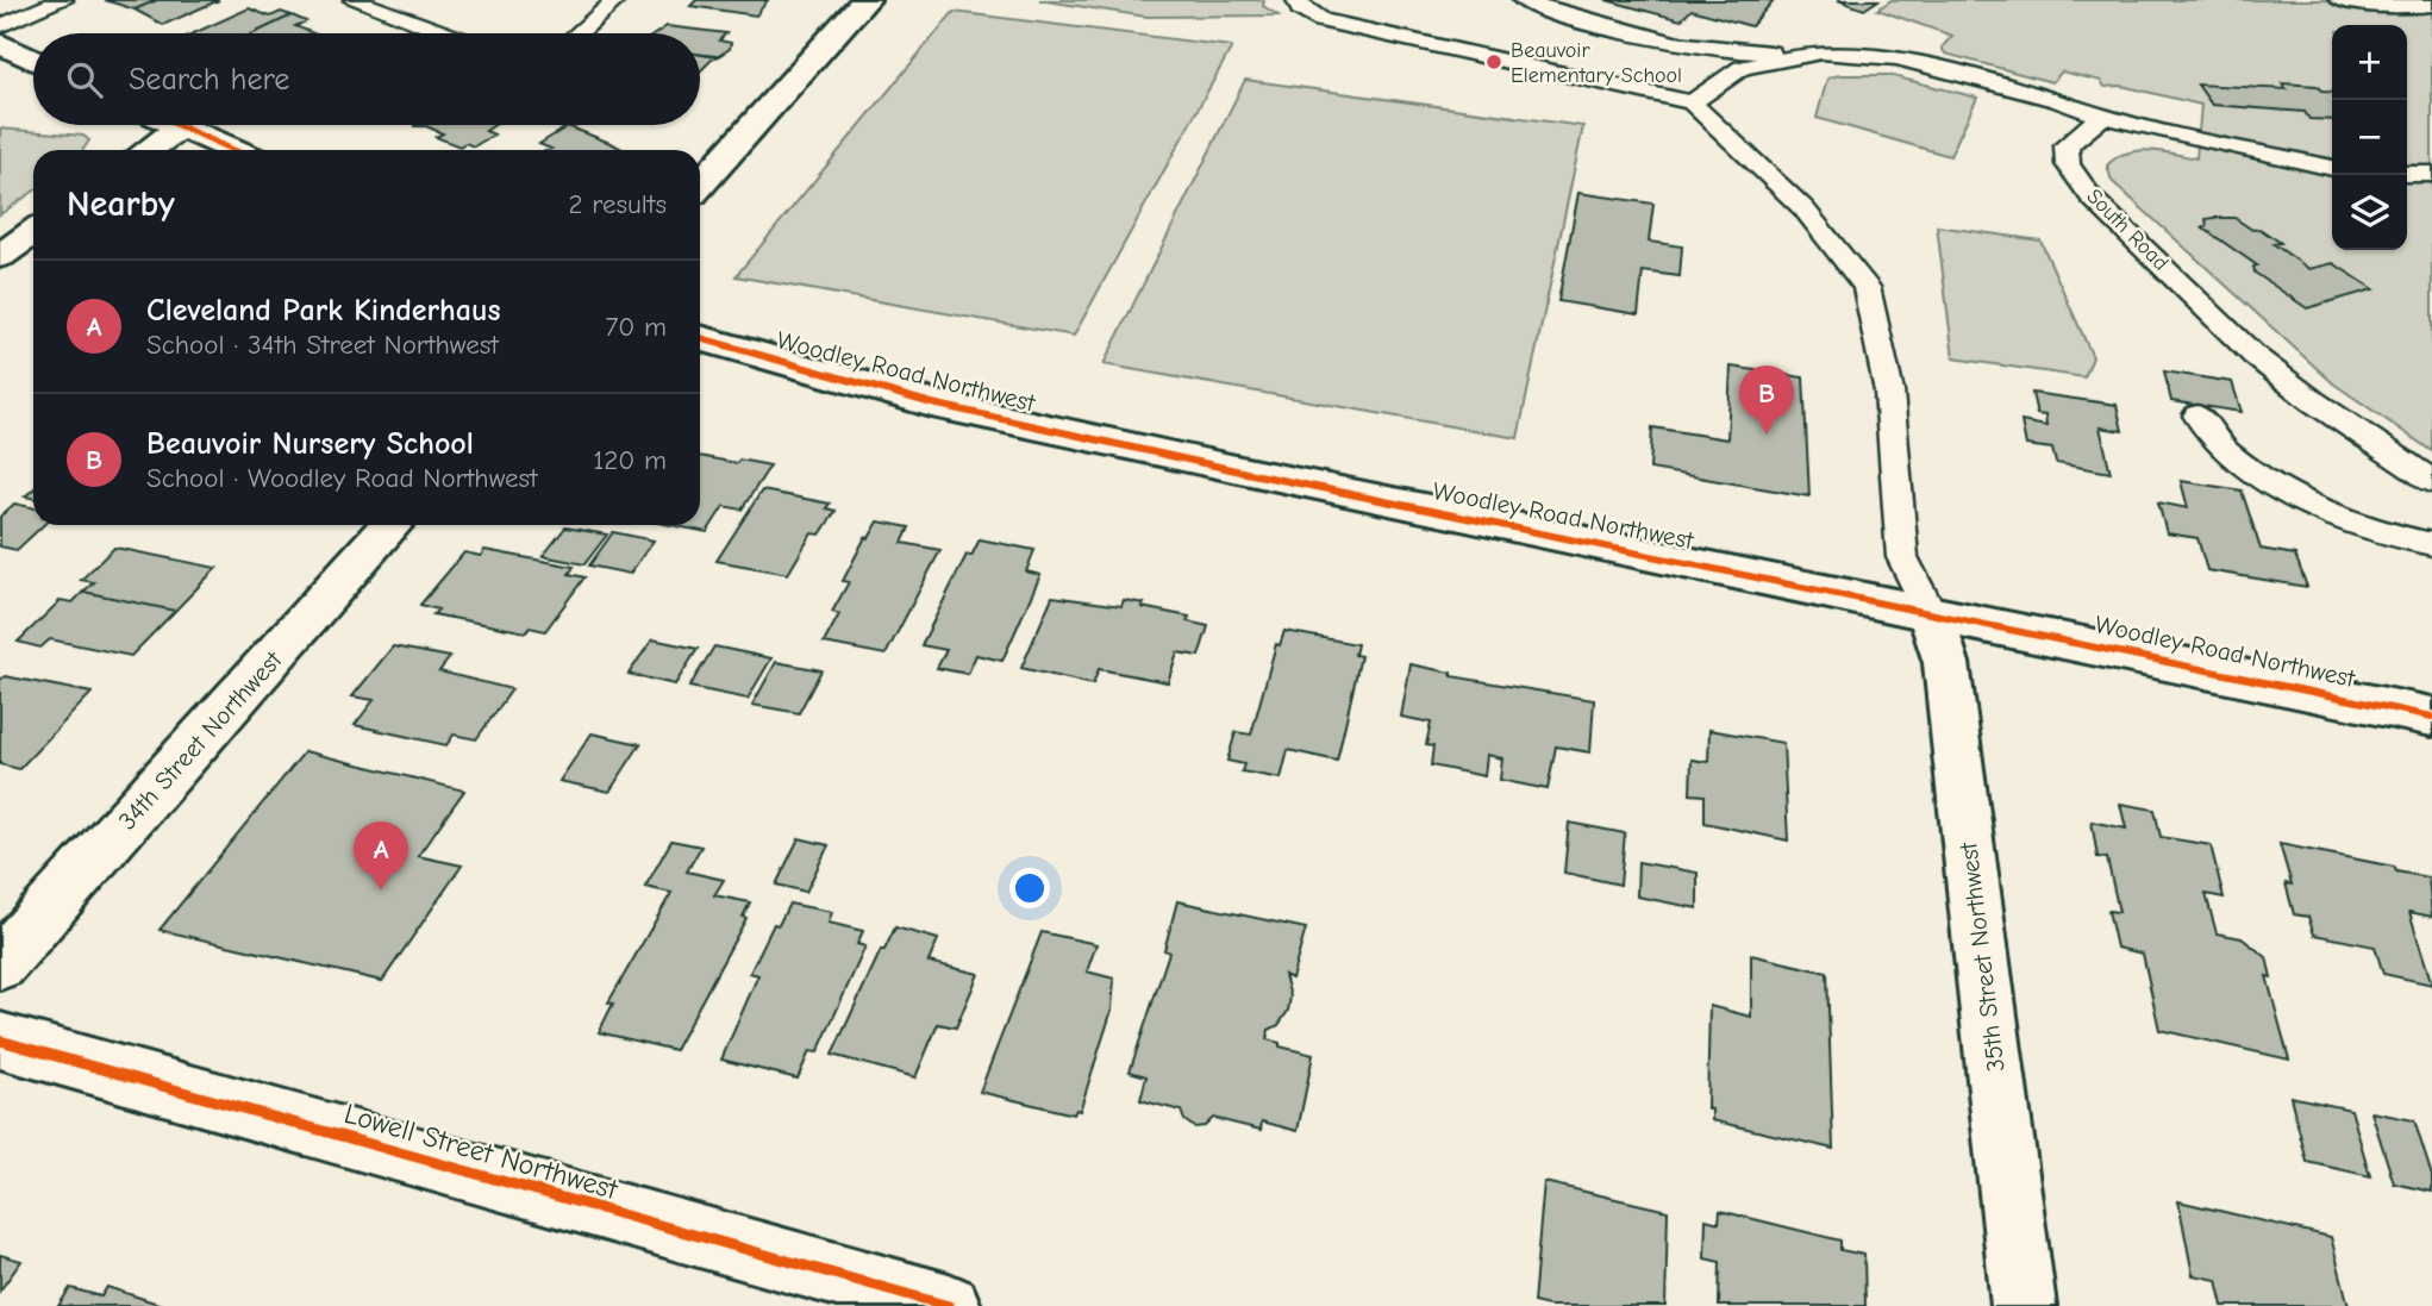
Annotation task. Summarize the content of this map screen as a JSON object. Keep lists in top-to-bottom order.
{
  "streets": {
    "street": [
      "Woodley Road Northwest",
      "34th Street Northwest",
      "35th Street Northwest",
      "Lowell Street Northwest"
    ],
    "lane": ["South Road"]
  },
  "crossings": [
    ["Woodley Road Northwest", "35th Street Northwest"]
  ],
  "places": ["Beauvoir Elementary School"],
  "page": {
    "map_buttons": ["+", "−"],
    "search": "Search here",
    "heading": ["Nearby", "2 results"],
    "list": [
      {
        "mark": "A",
        "name": "Cleveland Park Kinderhaus",
        "note": "School · 34th Street Northwest",
        "value": "70 m"
      },
      {
        "mark": "B",
        "name": "Beauvoir Nursery School",
        "note": "School · Woodley Road Northwest",
        "value": "120 m"
      }
    ],
    "pins": ["B", "A"]
  }
}
